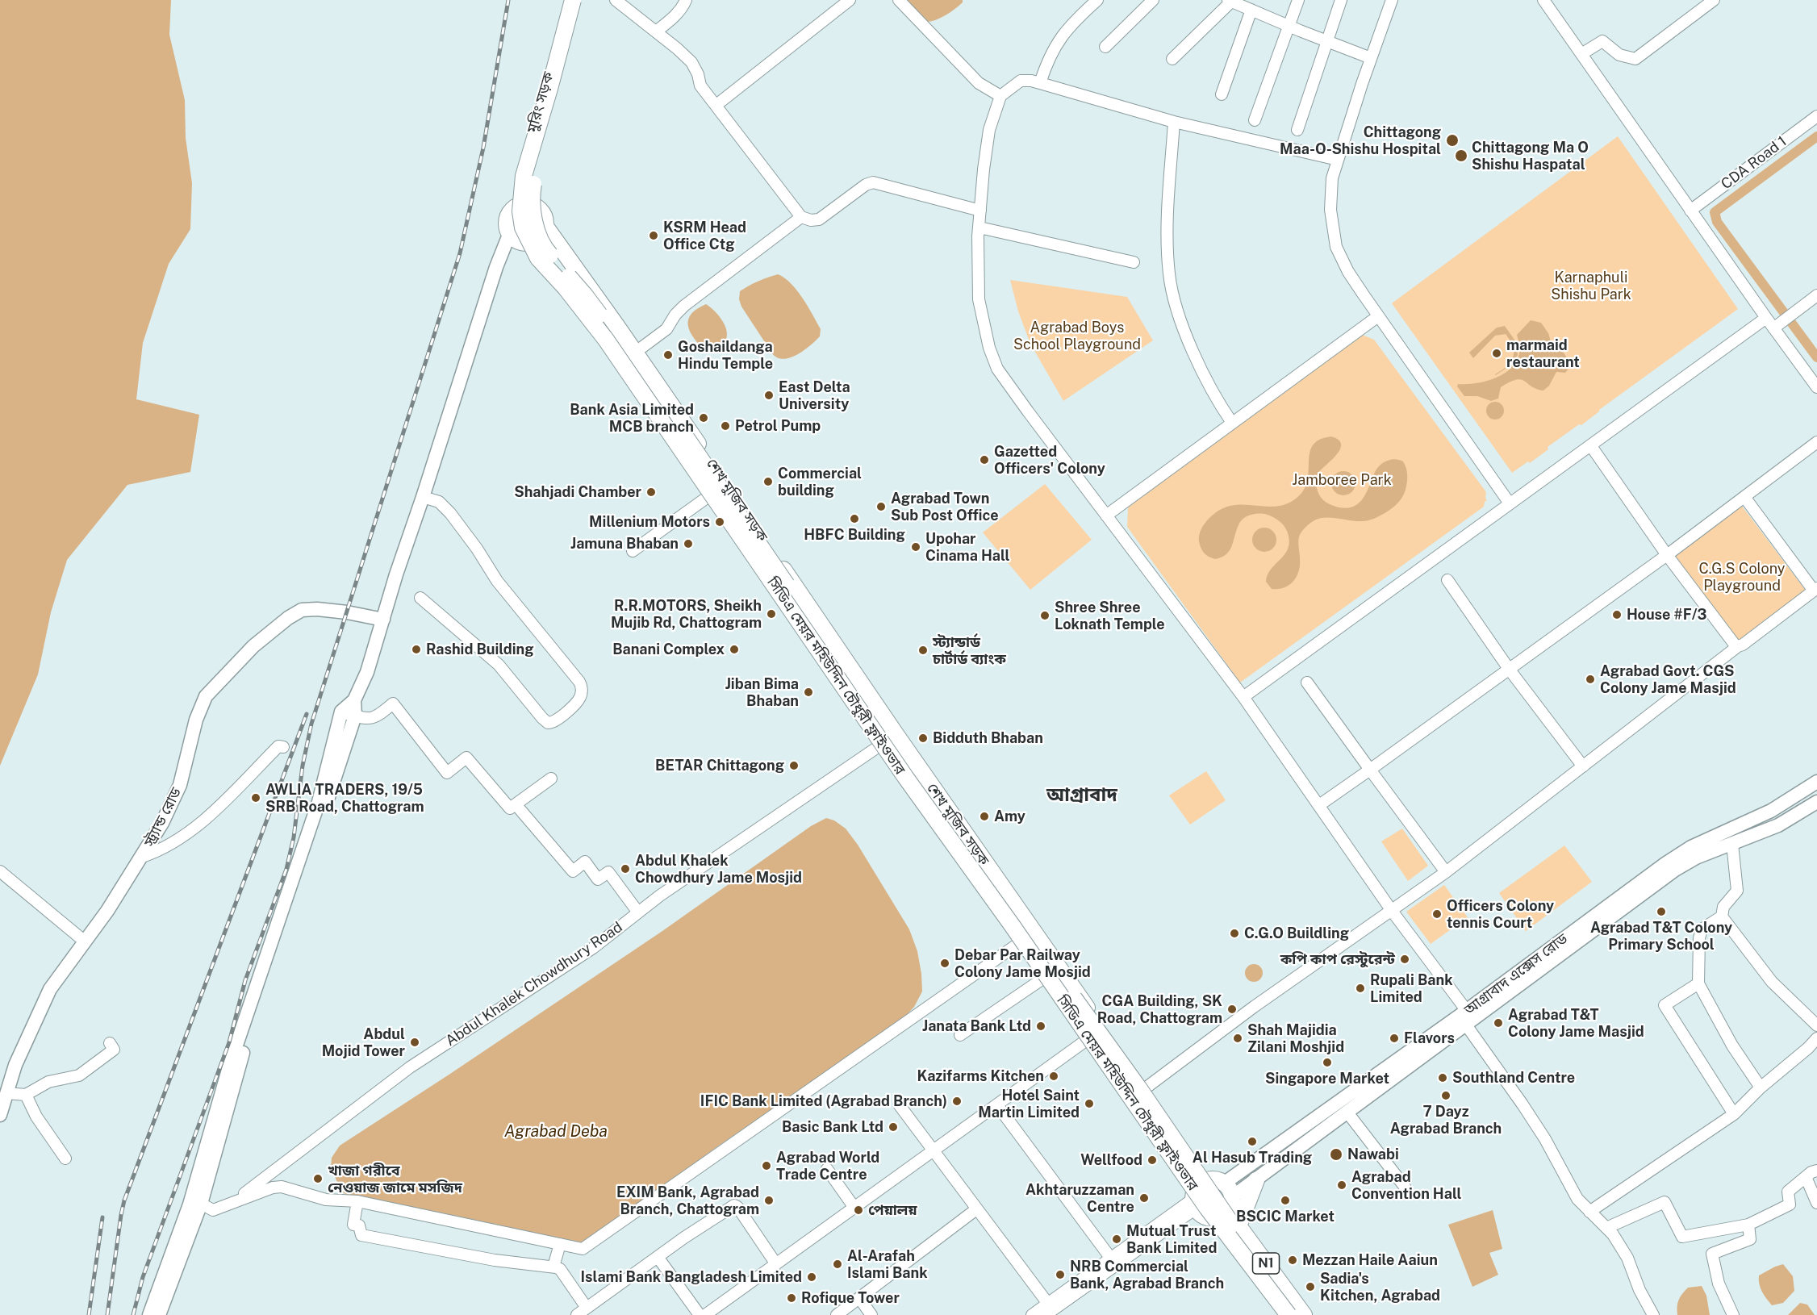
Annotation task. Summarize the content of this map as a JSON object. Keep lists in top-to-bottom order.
{
  "streets": {
    "highway": [
      "মুরিং সড়ক",
      "শেখ মুজিব সড়ক",
      "সিডিএ মেয়র মহিউদ্দিন চৌধুরী ফ্লাইওভার",
      "N1"
    ],
    "main road": ["স্ট্র্যান্ড রোড", "আগ্রাবাদ এক্সেস রোড"],
    "street": ["CDA Road 1", "Abdul Khalek Chowdhury Road"]
  },
  "crossings": [
    ["মুরিং সড়ক", "শেখ মুজিব সড়ক"],
    ["মুরিং সড়ক", "সিডিএ মেয়র মহিউদ্দিন চৌধুরী ফ্লাইওভার"],
    ["শেখ মুজিব সড়ক", "Abdul Khalek Chowdhury Road"],
    ["সিডিএ মেয়র মহিউদ্দিন চৌধুরী ফ্লাইওভার", "N1"],
    ["আগ্রাবাদ এক্সেস রোড", "N1"]
  ],
  "districts": ["আগ্রাবাদ"],
  "water": ["Agrabad Deba"],
  "parks": [
    "Karnaphuli Shishu Park",
    "Agrabad Boys School Playground",
    "Jamboree Park",
    "C.G.S Colony Playground"
  ],
  "places": [
    "Chittagong Maa-O-Shishu Hospital",
    "Chittagong Ma O Shishu Haspatal",
    "KSRM Head Office Ctg",
    "marmaid restaurant",
    "Goshaildanga Hindu Temple",
    "East Delta University",
    "Bank Asia Limited MCB branch",
    "Petrol Pump",
    "Gazetted Officers' Colony",
    "Commercial building",
    "Shahjadi Chamber",
    "Agrabad Town Sub Post Office",
    "HBFC Building",
    "Millenium Motors",
    "Jamuna Bhaban",
    "Upohar Cinama Hall",
    "R.R.MOTORS, Sheikh Mujib Rd, Chattogram",
    "House #F/3",
    "Shree Shree Loknath Temple",
    "Rashid Building",
    "Banani Complex",
    "স্ট্যান্ডার্ড চার্টার্ড ব্যাংক",
    "Agrabad Govt. CGS Colony Jame Masjid",
    "Jiban Bima Bhaban",
    "Bidduth Bhaban",
    "BETAR Chittagong",
    "AWLIA TRADERS, 19/5 SRB Road, Chattogram",
    "Amy",
    "Abdul Khalek Chowdhury Jame Mosjid",
    "Agrabad T&T Colony Primary School",
    "Officers Colony tennis Court",
    "C.G.O Buildling",
    "কপি কাপ রেস্টুরেন্ট",
    "Debar Par Railway Colony Jame Mosjid",
    "Rupali Bank Limited",
    "CGA Building, SK Road, Chattogram",
    "Agrabad T&T Colony Jame Masjid",
    "Janata Bank Ltd",
    "Shah Majidia Zilani Moshjid",
    "Flavors",
    "Abdul Mojid Tower",
    "Singapore Market",
    "Kazifarms Kitchen",
    "Southland Centre",
    "7 Dayz Agrabad Branch",
    "IFIC Bank Limited (Agrabad Branch)",
    "Hotel Saint Martin Limited",
    "Basic Bank Ltd",
    "Al Hasub Trading",
    "Nawabi",
    "Wellfood",
    "Agrabad World Trade Centre",
    "খাজা গরীবে নেওয়াজ জামে মসজিদ",
    "Agrabad Convention Hall",
    "Akhtaruzzaman Centre",
    "EXIM Bank, Agrabad Branch, Chattogram",
    "BSCIC Market",
    "পেয়ালয়",
    "Mutual Trust Bank Limited",
    "Mezzan Haile Aaiun",
    "Al-Arafah Islami Bank",
    "NRB Commercial Bank, Agrabad Branch",
    "Islami Bank Bangladesh Limited",
    "Sadia's Kitchen, Agrabad",
    "Rofique Tower"
  ]
}
